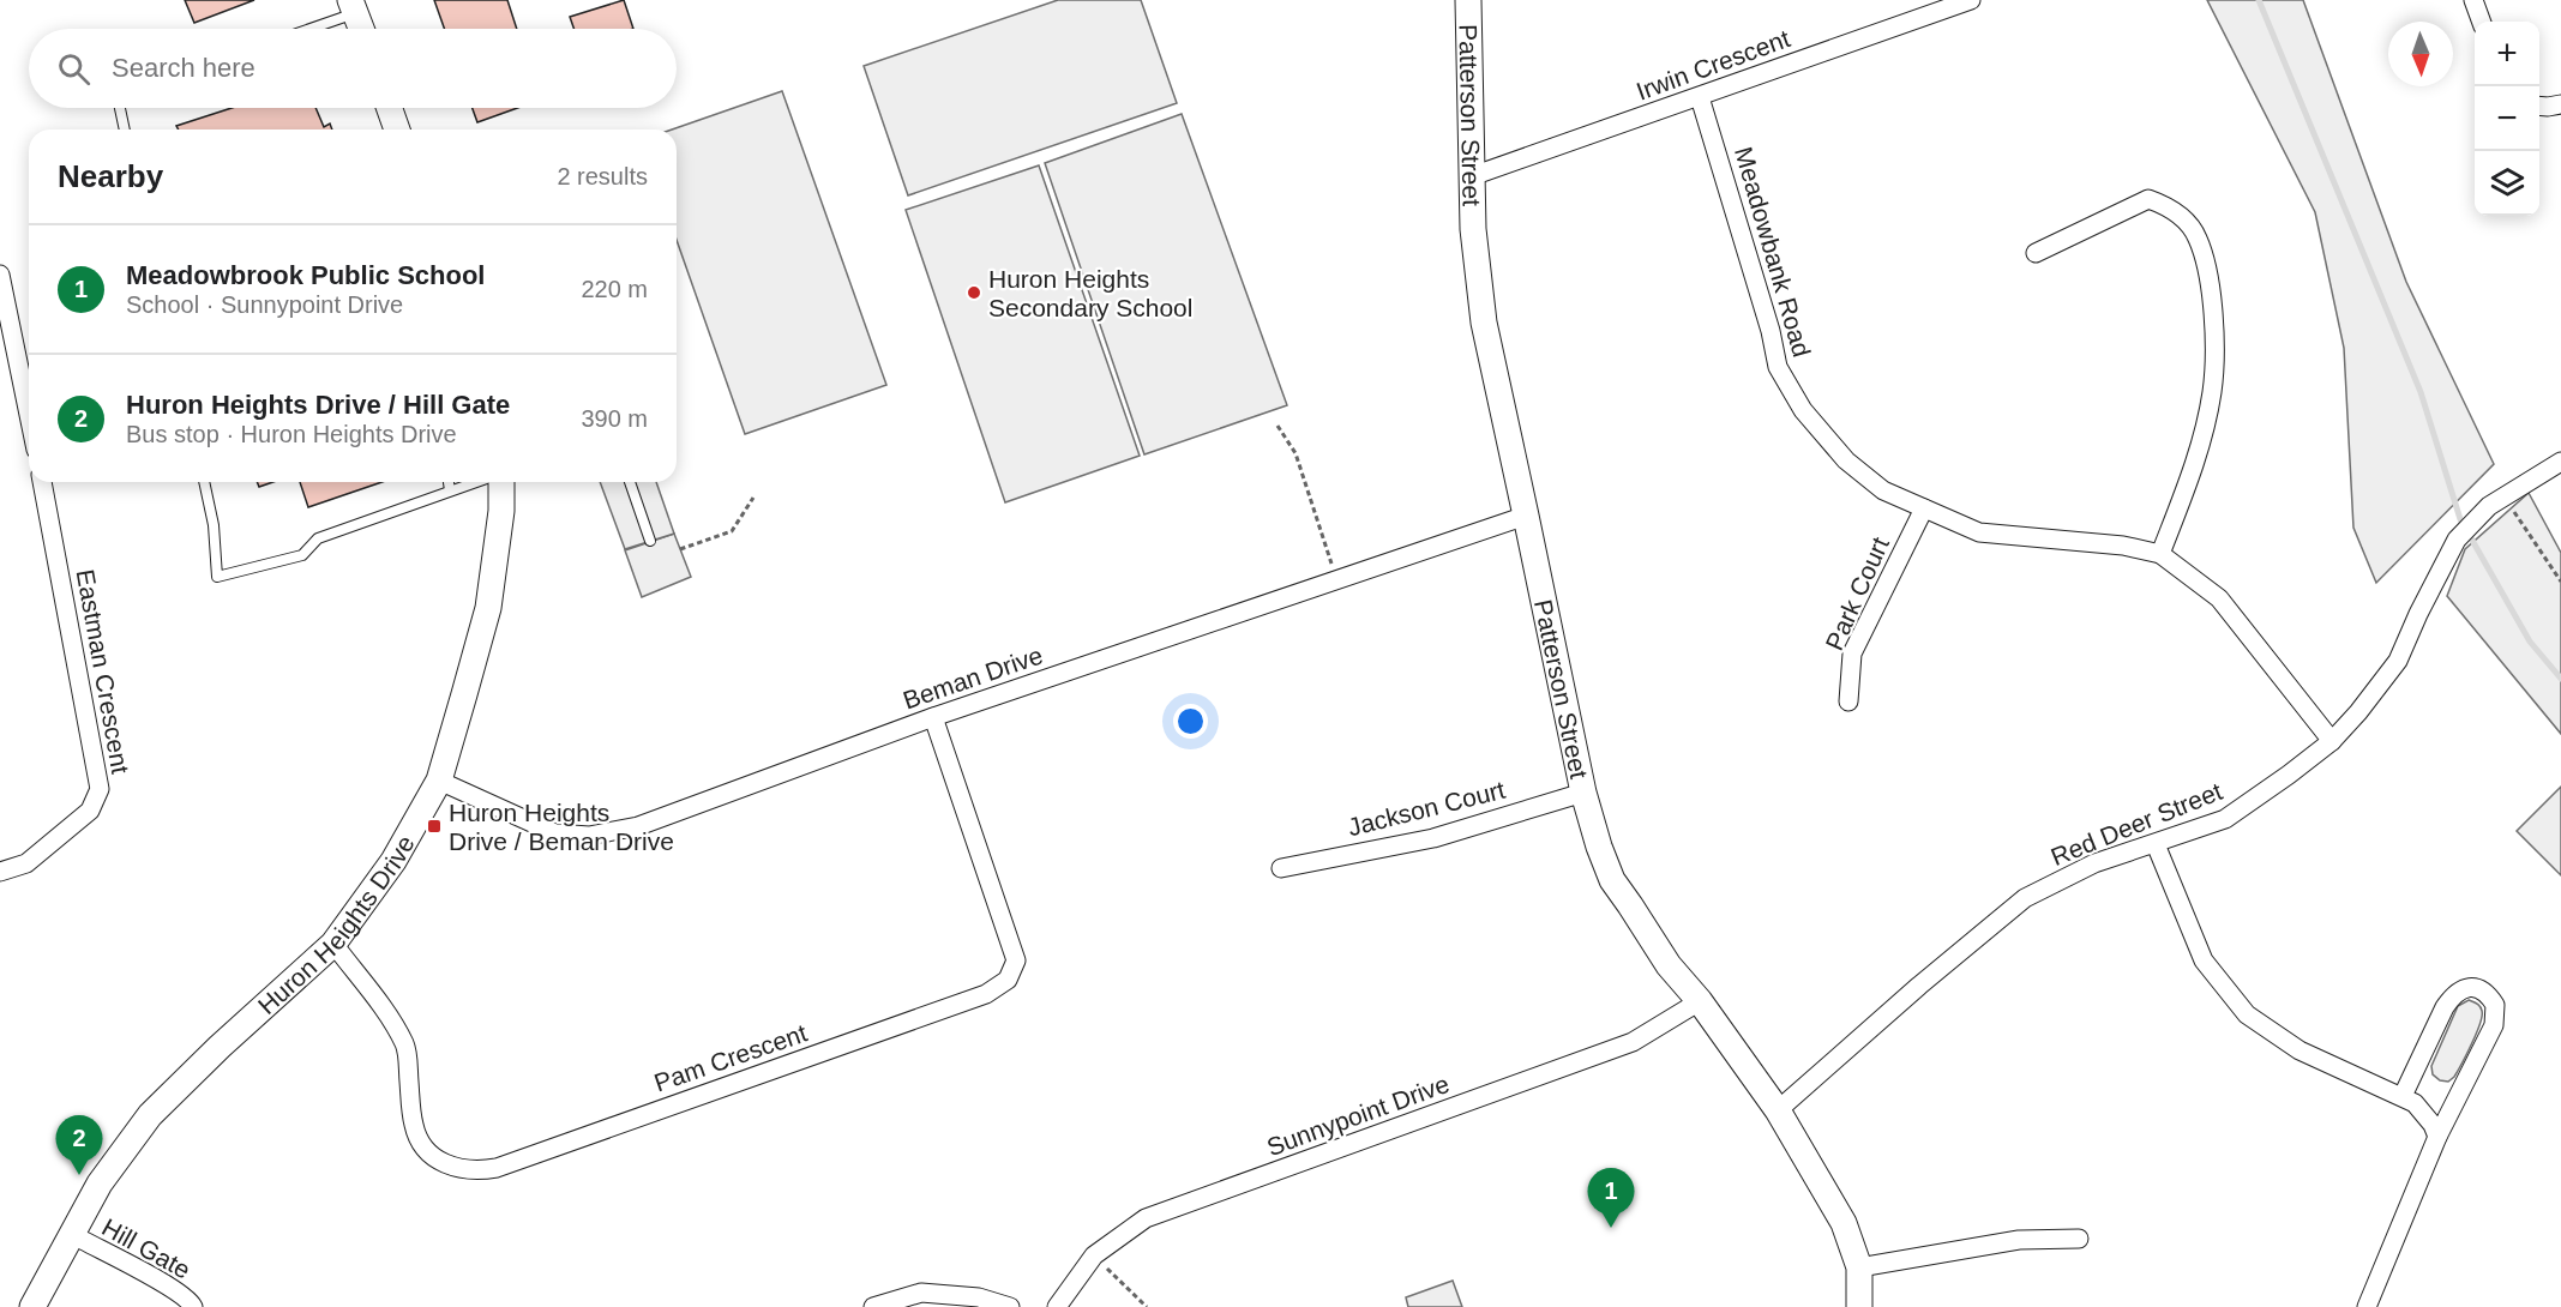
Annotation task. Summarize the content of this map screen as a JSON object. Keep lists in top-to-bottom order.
{
  "streets": {
    "street": [
      "Irwin Crescent",
      "Patterson Street",
      "Meadowbank Road",
      "Park Court",
      "Eastman Crescent",
      "Beman Drive",
      "Jackson Court",
      "Red Deer Street",
      "Huron Heights Drive",
      "Pam Crescent",
      "Sunnypoint Drive",
      "Hill Gate"
    ]
  },
  "crossings": [
    ["Irwin Crescent", "Patterson Street"],
    ["Irwin Crescent", "Meadowbank Road"],
    ["Patterson Street", "Beman Drive"],
    ["Patterson Street", "Jackson Court"],
    ["Patterson Street", "Red Deer Street"],
    ["Patterson Street", "Sunnypoint Drive"],
    ["Meadowbank Road", "Park Court"],
    ["Meadowbank Road", "Red Deer Street"],
    ["Beman Drive", "Huron Heights Drive"],
    ["Beman Drive", "Pam Crescent"],
    ["Huron Heights Drive", "Pam Crescent"],
    ["Huron Heights Drive", "Hill Gate"]
  ],
  "places": {
    "other": ["Huron Heights Secondary School"],
    "transit": ["Huron Heights Drive / Beman Drive"]
  },
  "north": "bottom",
  "page": {
    "map_buttons": ["+", "−"],
    "search": "Search here",
    "heading": ["Nearby", "2 results"],
    "list": [
      {
        "mark": "1",
        "name": "Meadowbrook Public School",
        "note": "School · Sunnypoint Drive",
        "value": "220 m"
      },
      {
        "mark": "2",
        "name": "Huron Heights Drive / Hill Gate",
        "note": "Bus stop · Huron Heights Drive",
        "value": "390 m"
      }
    ],
    "pins": ["2", "1"]
  }
}
